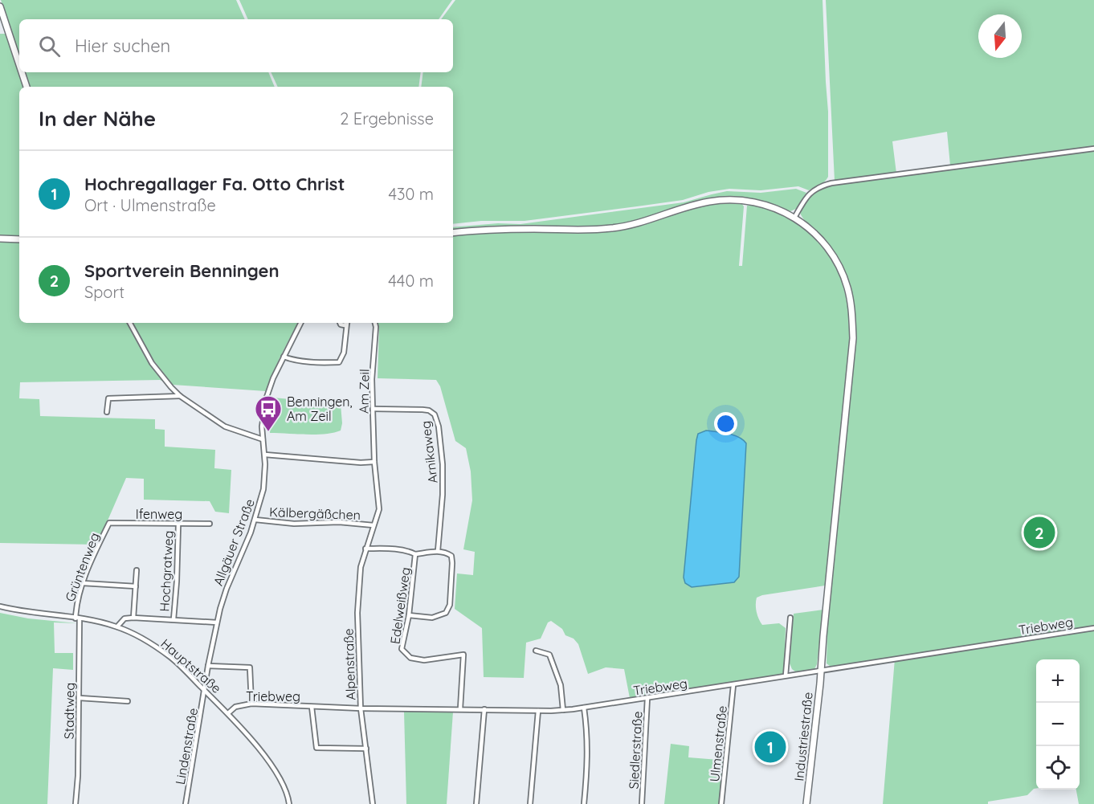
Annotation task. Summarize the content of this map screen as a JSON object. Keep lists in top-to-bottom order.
{
  "streets": {
    "street": [
      "Am Zeil",
      "Arnikaweg",
      "Kälbergäßchen",
      "Ifenweg",
      "Allgäuer Straße",
      "Grüntenweg",
      "Hochgratweg",
      "Edelweißweg",
      "Triebweg",
      "Alpenstraße",
      "Hauptstraße",
      "Stadtweg",
      "Industriestraße",
      "Ulmenstraße",
      "Lindenstraße",
      "Siedlerstraße"
    ]
  },
  "crossings": [
    ["Am Zeil", "Arnikaweg"],
    ["Am Zeil", "Kälbergäßchen"],
    ["Am Zeil", "Alpenstraße"],
    ["Kälbergäßchen", "Allgäuer Straße"],
    ["Kälbergäßchen", "Alpenstraße"],
    ["Ifenweg", "Grüntenweg"],
    ["Ifenweg", "Hochgratweg"],
    ["Allgäuer Straße", "Hauptstraße"],
    ["Allgäuer Straße", "Lindenstraße"],
    ["Grüntenweg", "Hauptstraße"],
    ["Grüntenweg", "Stadtweg"],
    ["Edelweißweg", "Triebweg"],
    ["Edelweißweg", "Alpenstraße"],
    ["Triebweg", "Alpenstraße"],
    ["Triebweg", "Hauptstraße"],
    ["Triebweg", "Industriestraße"],
    ["Triebweg", "Ulmenstraße"],
    ["Triebweg", "Siedlerstraße"],
    ["Hauptstraße", "Stadtweg"],
    ["Hauptstraße", "Lindenstraße"]
  ],
  "places": {
    "bus stop": ["Benningen, Am Zeil"]
  },
  "north": "bottom",
  "page": {
    "search": "Hier suchen",
    "heading": ["In der Nähe", "2 Ergebnisse"],
    "list": [
      {
        "mark": "1",
        "name": "Hochregallager Fa. Otto Christ",
        "note": "Ort · Ulmenstraße",
        "value": "430 m"
      },
      {
        "mark": "2",
        "name": "Sportverein Benningen",
        "note": "Sport",
        "value": "440 m"
      }
    ],
    "pins": ["2", "1"],
    "map_buttons": ["+", "−"]
  }
}
